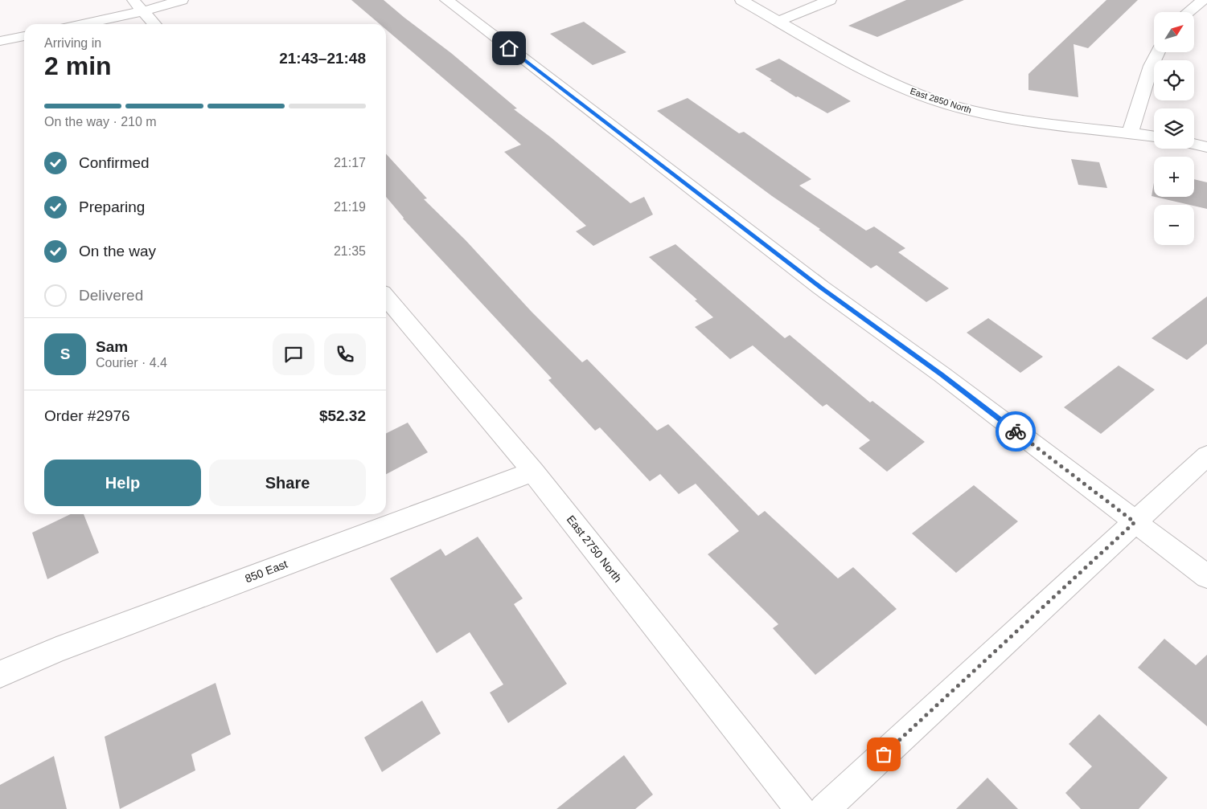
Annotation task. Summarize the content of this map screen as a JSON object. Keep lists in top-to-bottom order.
{
  "streets": {
    "street": ["East 2850 North", "East 2750 North", "850 East"]
  },
  "crossings": [
    ["East 2750 North", "850 East"]
  ],
  "north": "top right",
  "page": {
    "map_buttons": ["+", "−"],
    "heading": ["2 min", "Arriving in", "21:43–21:48"],
    "panel": [
      "Sam",
      "Courier · 4.4",
      "Order #2976",
      "$52.32"
    ],
    "bar": "On the way · 210 m",
    "list": [
      ["Confirmed", "21:17"],
      ["Preparing", "21:19"],
      ["On the way", "21:35"],
      "Delivered"
    ],
    "round": "S",
    "buttons": ["Help", "Share"]
  }
}
